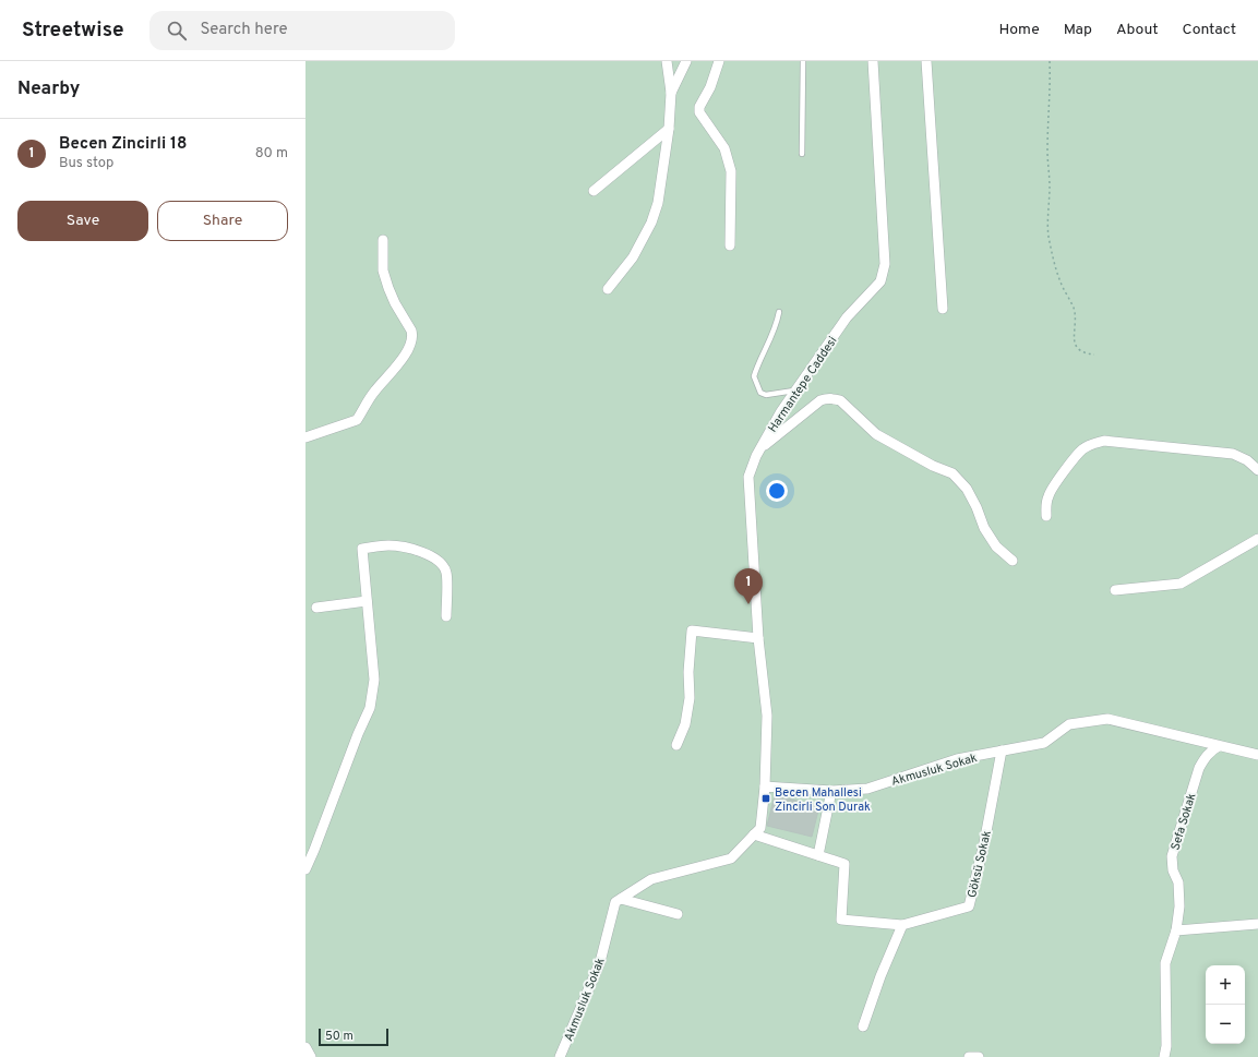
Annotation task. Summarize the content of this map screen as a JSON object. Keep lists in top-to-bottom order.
{
  "streets": {
    "street": [
      "Harmantepe Caddesi",
      "Akmusluk Sokak",
      "Sefa Sokak",
      "Göksü Sokak"
    ]
  },
  "crossings": [
    ["Harmantepe Caddesi", "Akmusluk Sokak"],
    ["Akmusluk Sokak", "Sefa Sokak"],
    ["Akmusluk Sokak", "Göksü Sokak"]
  ],
  "places": {
    "transit": ["Becen Mahallesi Zincirli Son Durak"]
  },
  "scale_bar": "50 m",
  "page": {
    "header": "Streetwise",
    "search": "Search here",
    "nav": [
      "Home",
      "Map",
      "About",
      "Contact"
    ],
    "heading": "Nearby",
    "list": [
      {
        "mark": "1",
        "name": "Becen Zincirli 18",
        "note": "Bus stop",
        "value": "80 m"
      }
    ],
    "buttons": ["Save", "Share"],
    "pins": "1",
    "map_buttons": ["+", "−"],
    "scale": "50 m"
  }
}
